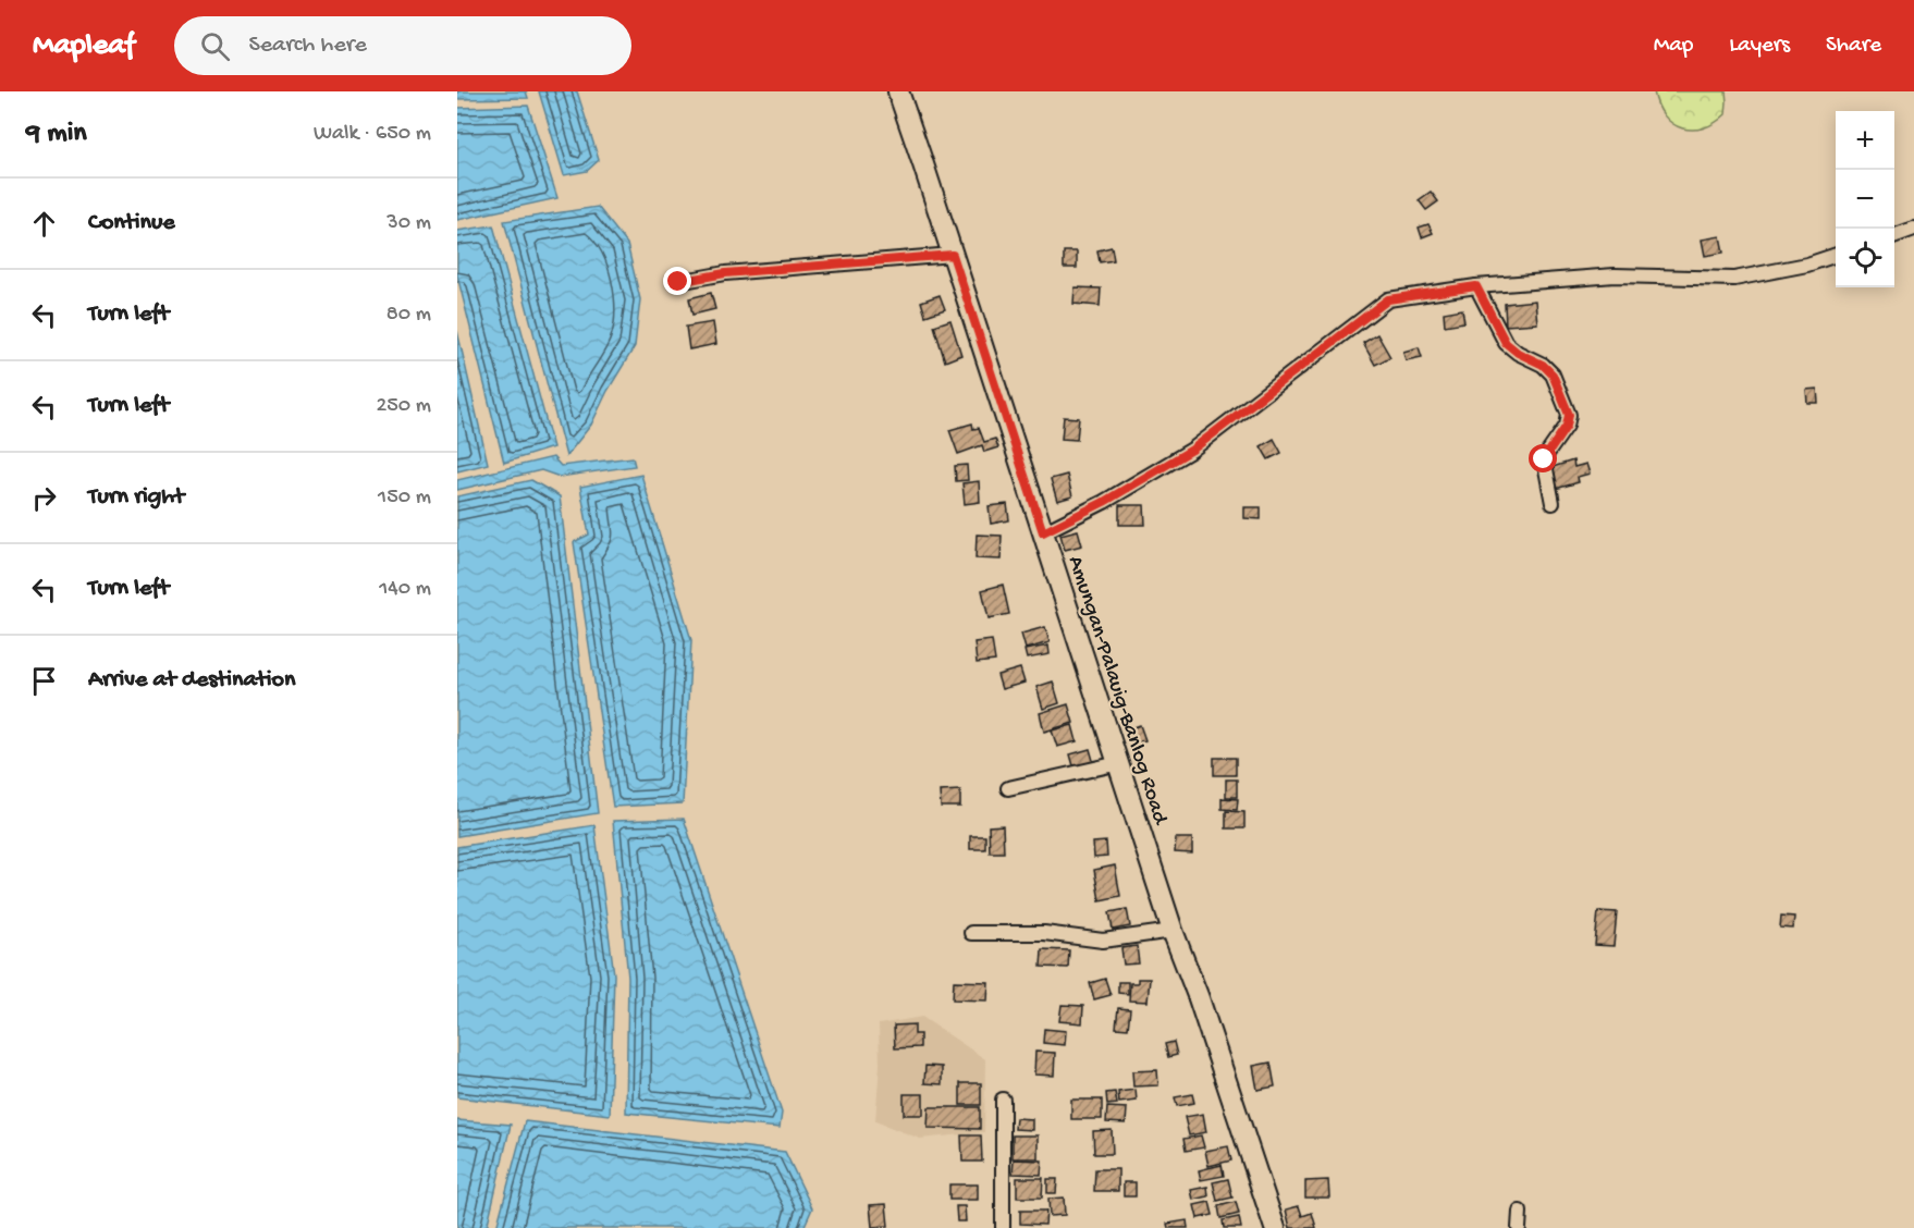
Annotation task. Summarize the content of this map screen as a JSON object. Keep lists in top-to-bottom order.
{
  "streets": {
    "main road": ["Amungan-Palauig-Banlog Road"]
  },
  "page": {
    "header": "Mapleaf",
    "search": "Search here",
    "nav": ["Map", "Layers", "Share"],
    "heading": ["9 min", "Walk · 650 m"],
    "map_buttons": ["+", "−"],
    "list": [
      ["Continue", "30 m"],
      ["Turn left", "80 m"],
      ["Turn left", "250 m"],
      ["Turn right", "150 m"],
      ["Turn left", "140 m"],
      "Arrive at destination"
    ]
  }
}
